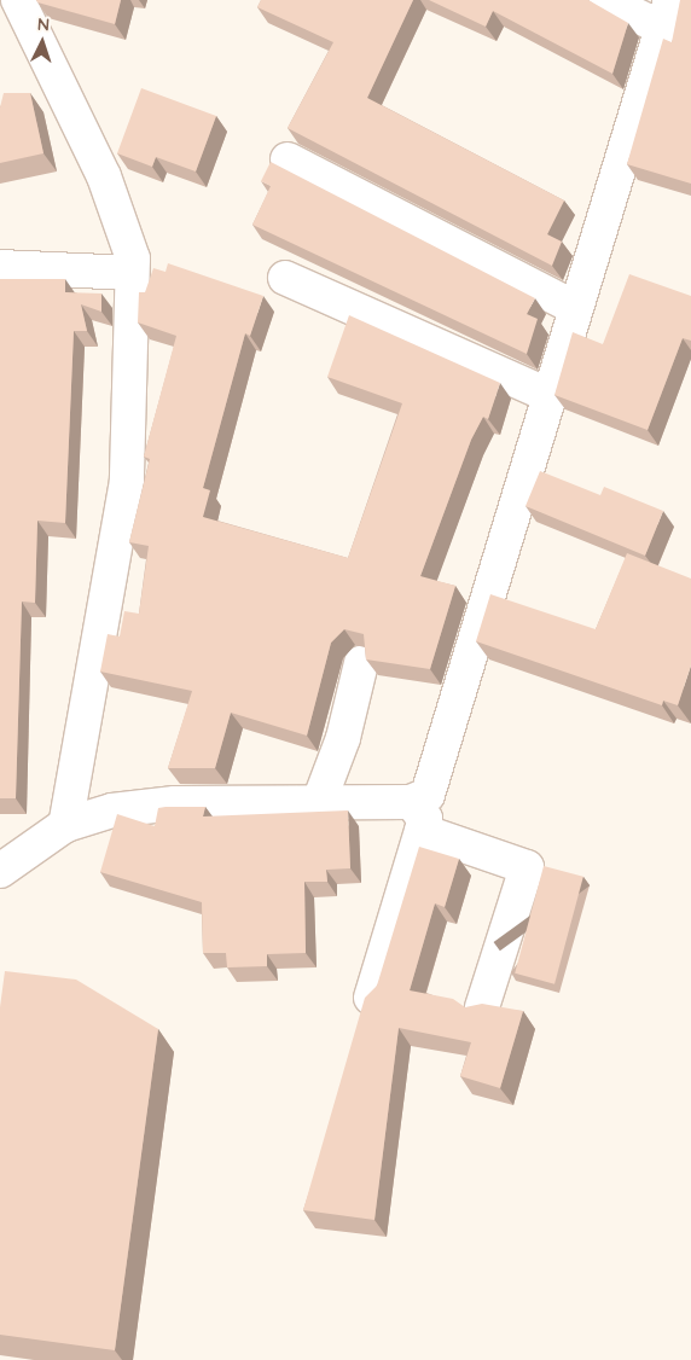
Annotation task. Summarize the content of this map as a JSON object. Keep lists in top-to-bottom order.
{
  "north": "top"
}
